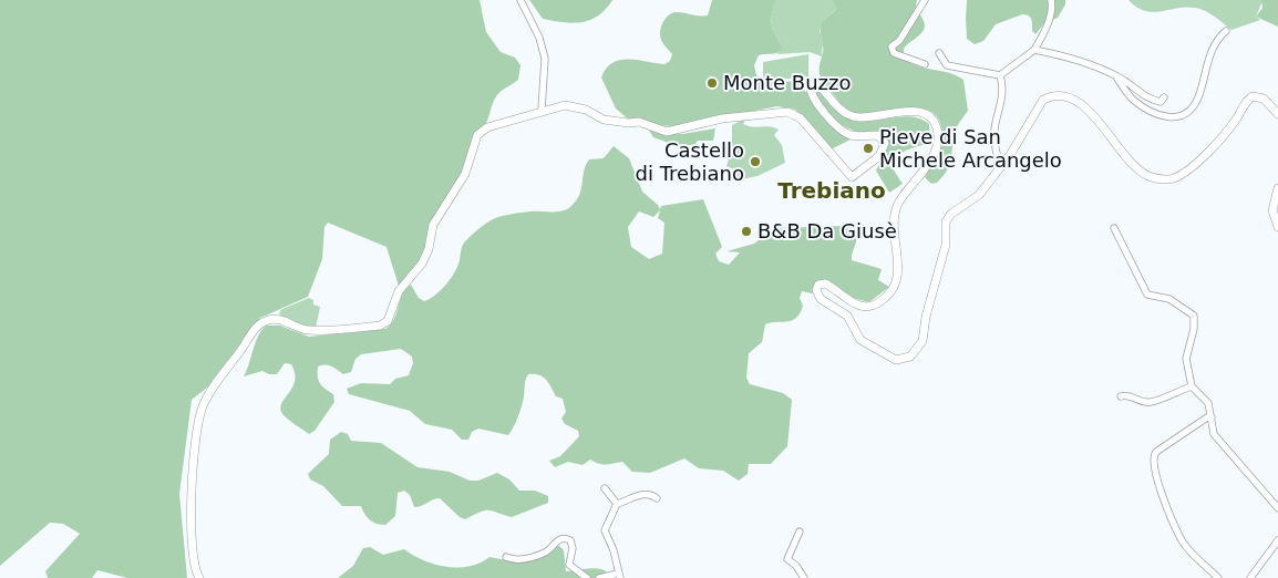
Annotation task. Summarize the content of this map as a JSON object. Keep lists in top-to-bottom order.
{
  "districts": ["Trebiano"],
  "places": [
    "Monte Buzzo",
    "Pieve di San Michele Arcangelo",
    "Castello di Trebiano",
    "B&B Da Giusè"
  ]
}
